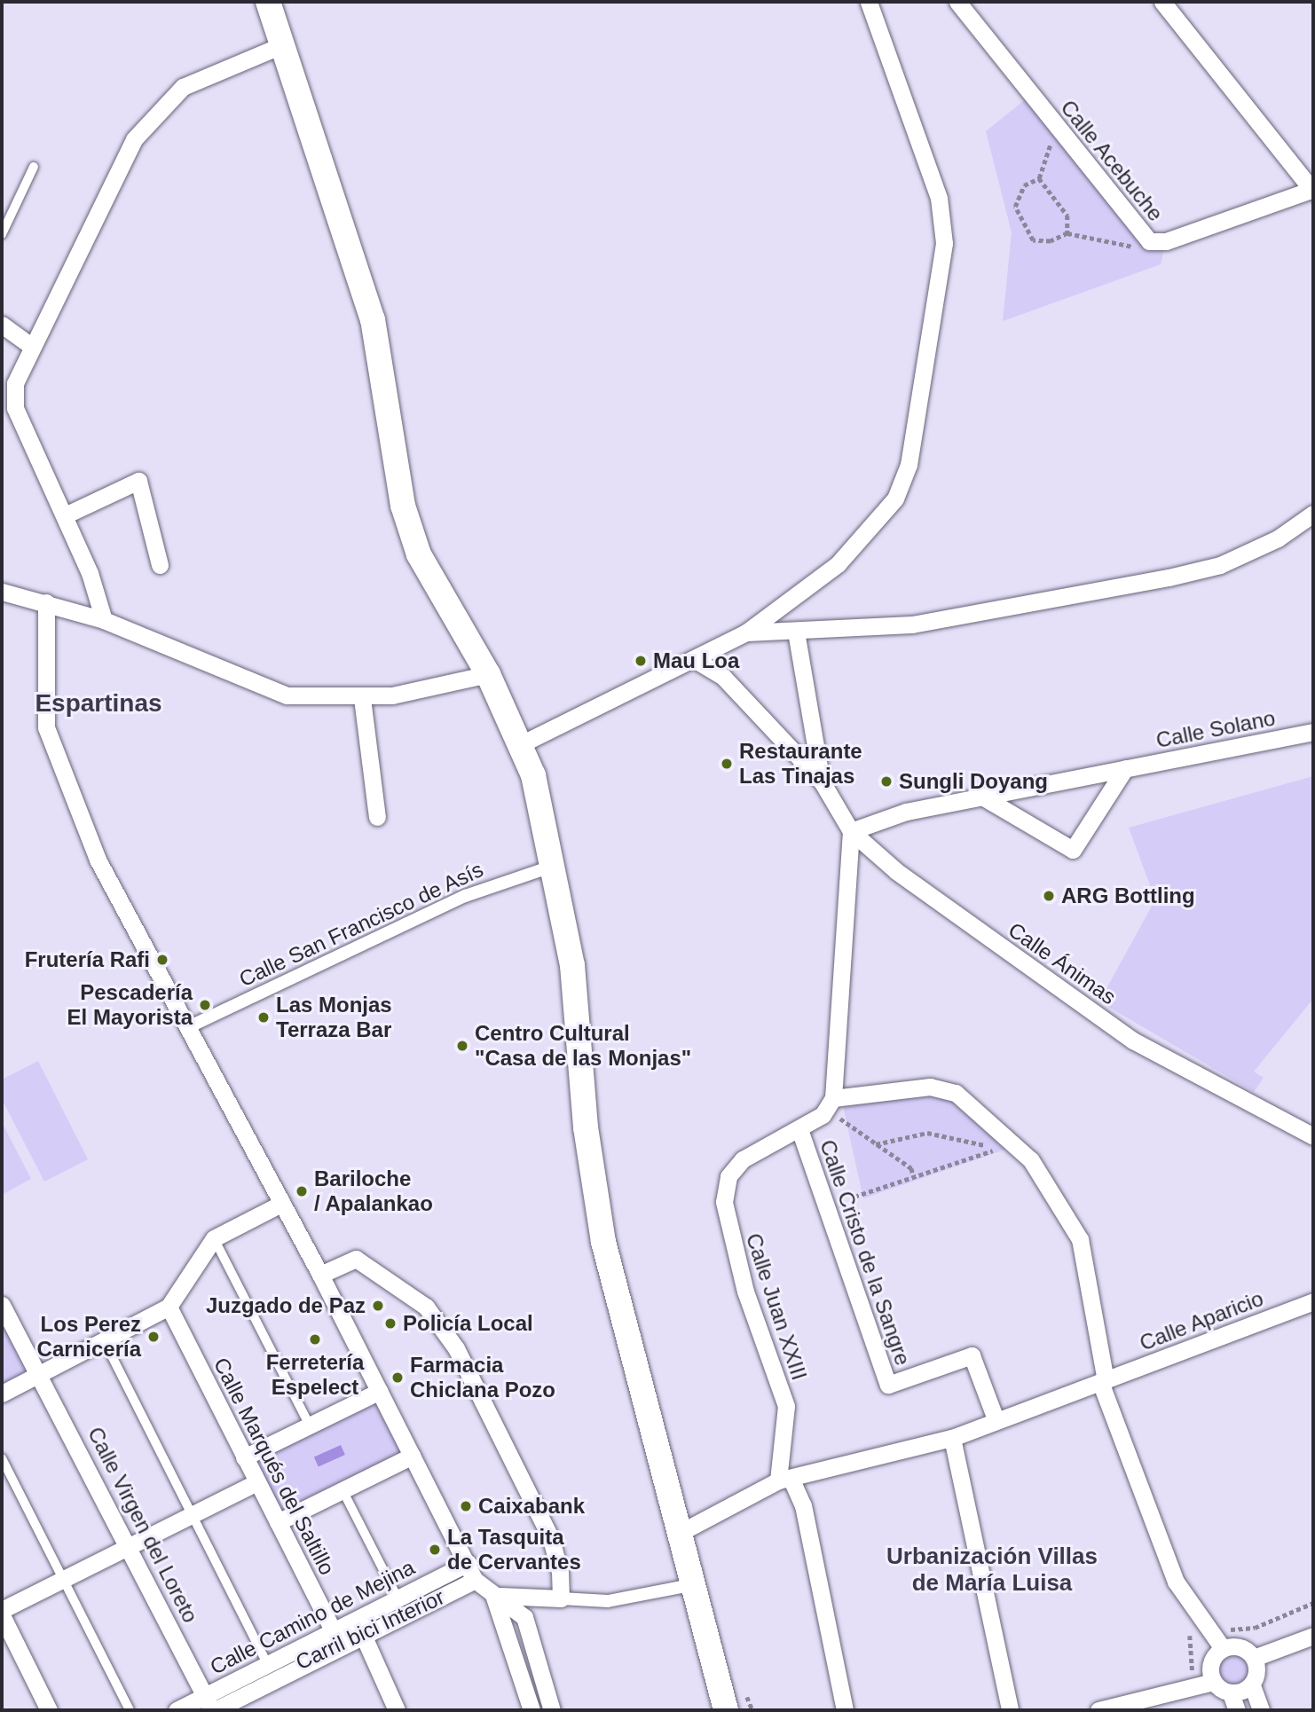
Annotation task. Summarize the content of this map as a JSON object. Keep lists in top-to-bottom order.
{
  "streets": {
    "street": [
      "Calle Acebuche",
      "Calle Solano",
      "Calle San Francisco de Asís",
      "Calle Ánimas",
      "Calle Cristo de la Sangre",
      "Calle Juan XXIII",
      "Calle Aparicio",
      "Calle Marqués del Saltillo",
      "Calle Virgen del Loreto",
      "Calle Camino de Mejina"
    ]
  },
  "crossings": [
    ["Calle Solano", "Calle Ánimas"],
    ["Calle Cristo de la Sangre", "Calle Juan XXIII"],
    ["Calle Cristo de la Sangre", "Calle Aparicio"],
    ["Calle Juan XXIII", "Calle Aparicio"],
    ["Calle Marqués del Saltillo", "Calle Camino de Mejina"],
    ["Calle Virgen del Loreto", "Calle Camino de Mejina"]
  ],
  "districts": ["Espartinas", "Urbanización Villas de María Luisa"],
  "places": [
    "Mau Loa",
    "Restaurante Las Tinajas",
    "Sungli Doyang",
    "ARG Bottling",
    "Frutería Rafi",
    "Pescadería El Mayorista",
    "Las Monjas Terraza Bar",
    "Centro Cultural \"Casa de las Monjas\"",
    "Bariloche / Apalankao",
    "Juzgado de Paz",
    "Policía Local",
    "Los Perez Carnicería",
    "Ferretería Espelect",
    "Farmacia Chiclana Pozo",
    "Caixabank",
    "La Tasquita de Cervantes"
  ]
}
